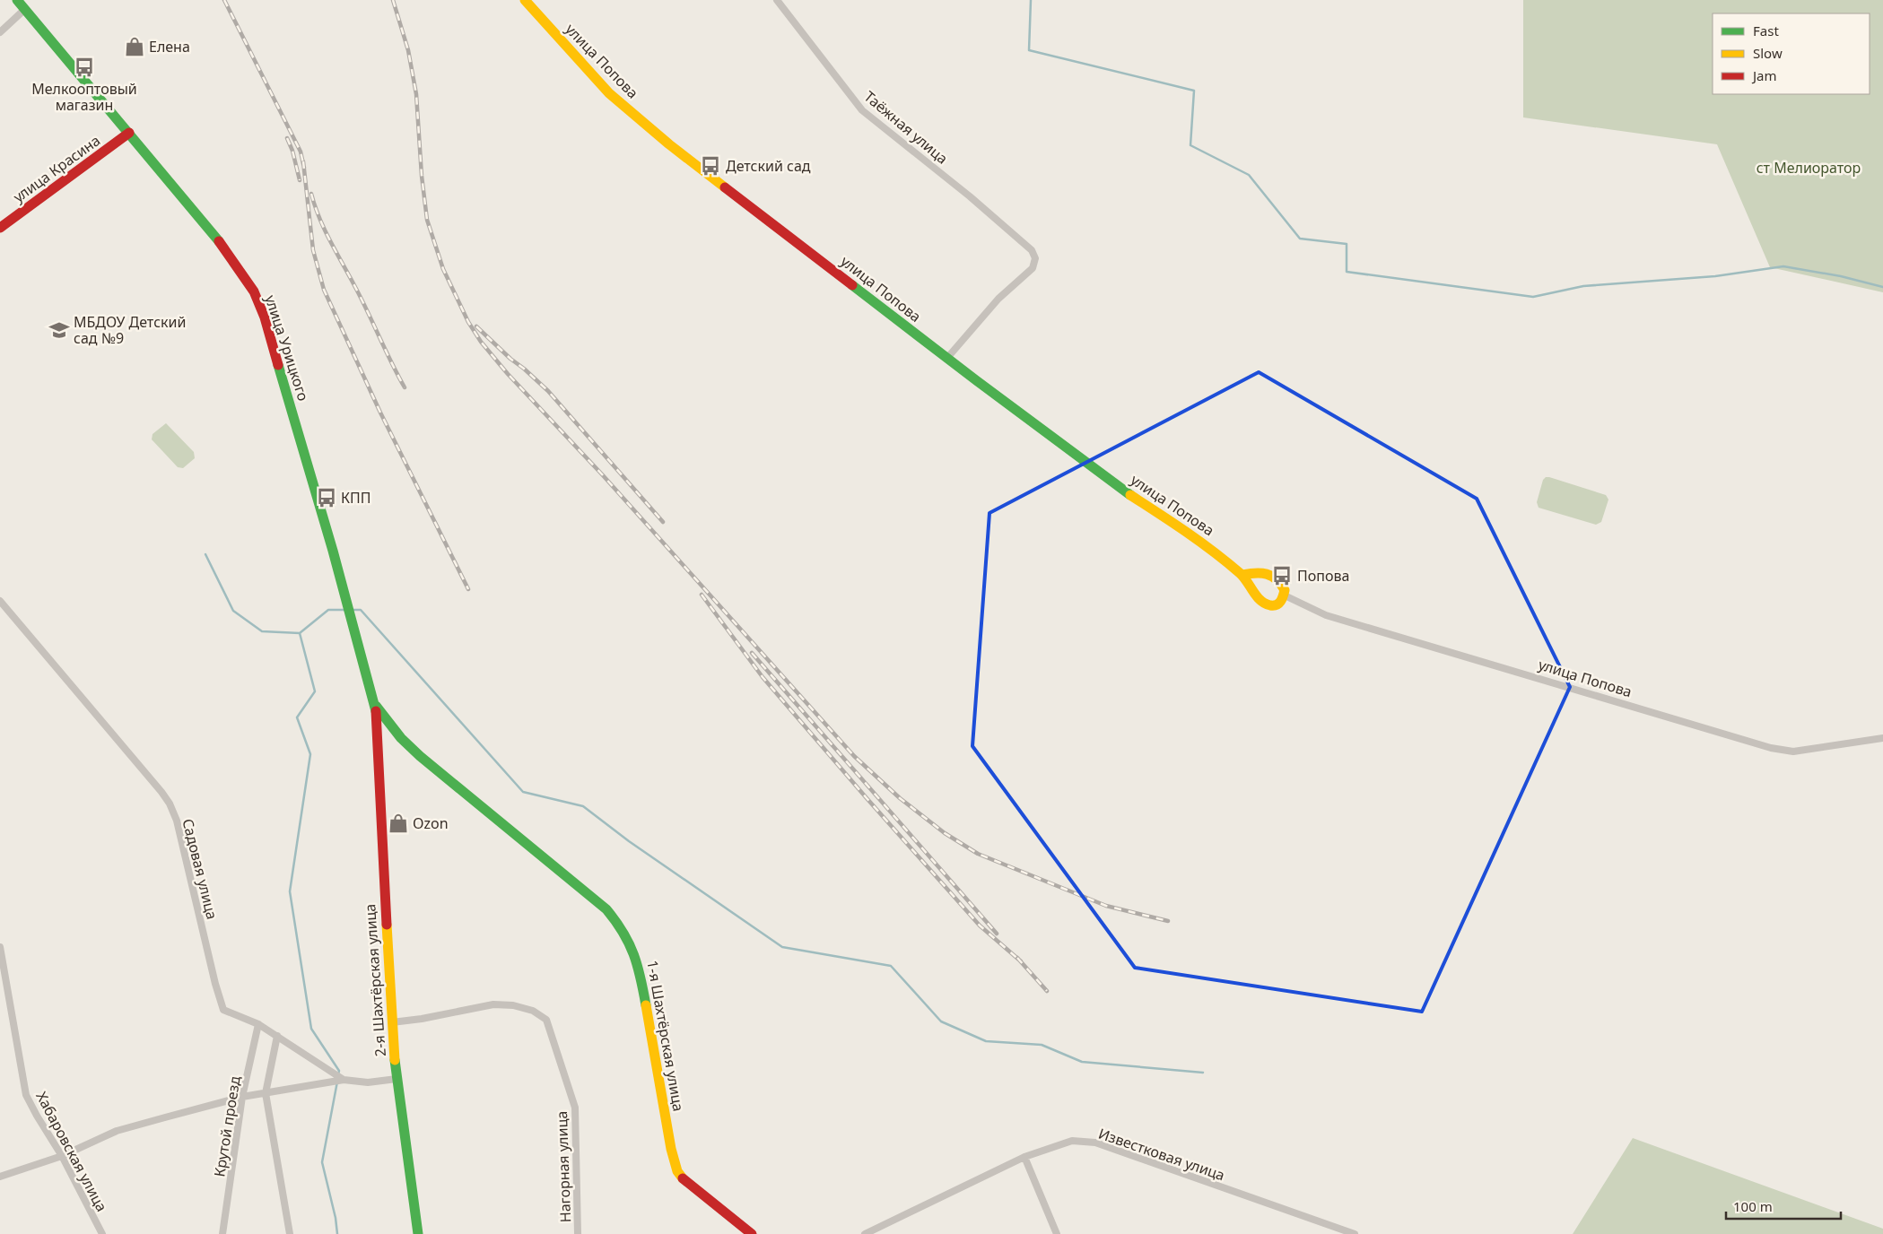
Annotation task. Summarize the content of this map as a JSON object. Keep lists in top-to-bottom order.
{
  "streets": {
    "street": [
      "улица Попова",
      "Таёжная улица",
      "улица Красина",
      "улица Урицкого",
      "Садовая улица",
      "2-я Шахтёрская улица",
      "1-я Шахтёрская улица",
      "Крутой проезд",
      "Хабаровская улица",
      "Известковая улица",
      "Нагорная улица"
    ]
  },
  "crossings": [
    ["улица Попова", "Таёжная улица"],
    ["улица Красина", "улица Урицкого"],
    ["улица Урицкого", "2-я Шахтёрская улица"],
    ["улица Урицкого", "1-я Шахтёрская улица"],
    ["Садовая улица", "2-я Шахтёрская улица"],
    ["Садовая улица", "Крутой проезд"],
    ["2-я Шахтёрская улица", "Нагорная улица"]
  ],
  "parks": ["ст Мелиоратор"],
  "places": {
    "shop": ["Елена", "Ozon"],
    "bus stop": [
      "Мелкооптовый магазин",
      "Детский сад",
      "КПП",
      "Попова"
    ],
    "school or university": ["МБДОУ Детский сад №9"]
  },
  "legend": ["Fast", "Slow", "Jam"],
  "scale_bar": "100 m"
}
